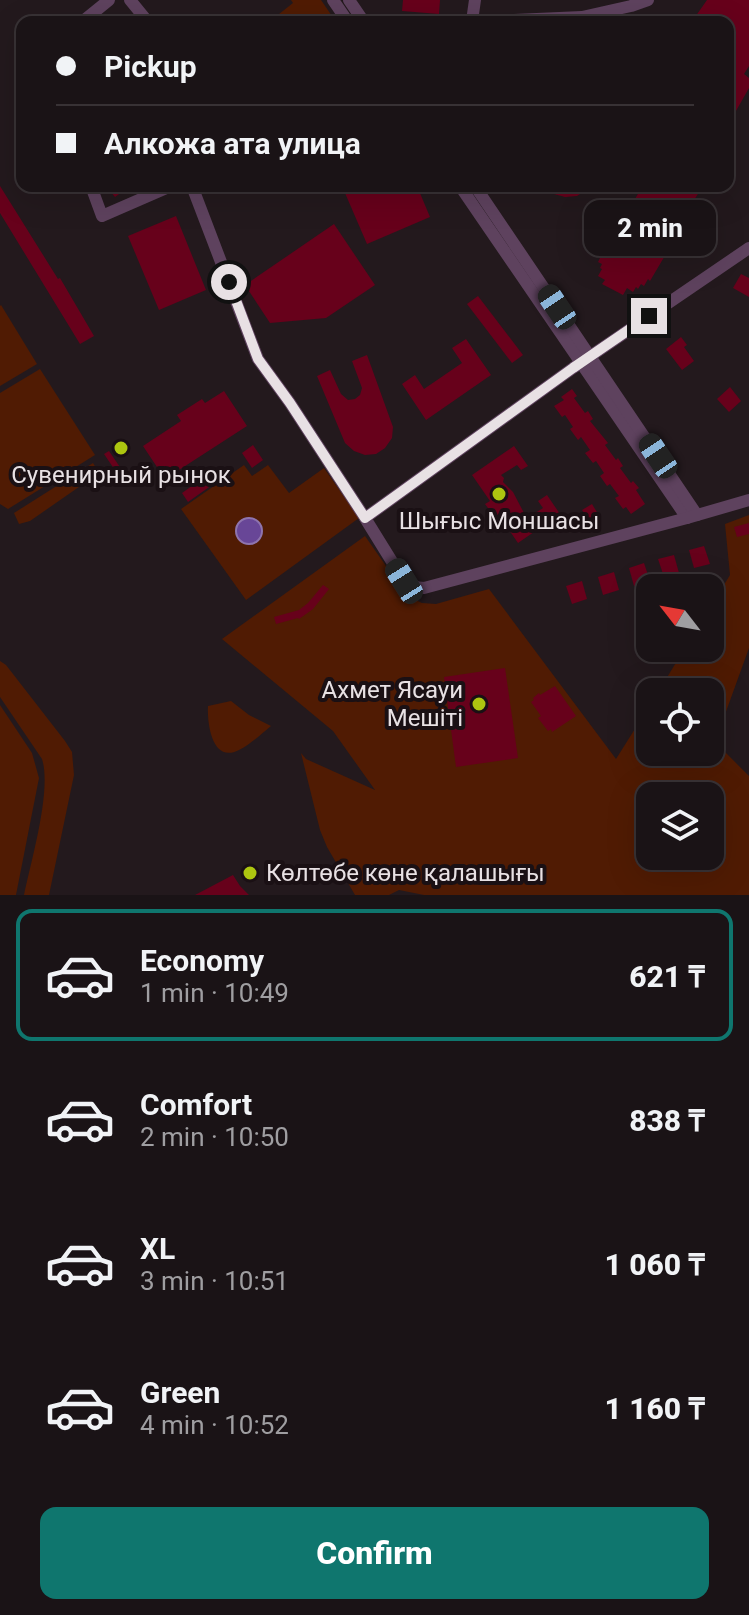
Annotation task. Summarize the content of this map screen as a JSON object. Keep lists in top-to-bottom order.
{
  "places": [
    "Сувенирный рынок",
    "Шығыс Моншасы",
    "Ахмет Ясауи Мешіті",
    "Көлтөбе көне қалашығы"
  ],
  "north": "top left",
  "page": {
    "banner": ["Pickup", "Алкожа ата улица"],
    "bubble": "2 min",
    "list": [
      {
        "name": "Economy",
        "note": "1 min · 10:49",
        "value": "621 ₸"
      },
      {
        "name": "Comfort",
        "note": "2 min · 10:50",
        "value": "838 ₸"
      },
      {
        "name": "XL",
        "note": "3 min · 10:51",
        "value": "1 060 ₸"
      },
      {
        "name": "Green",
        "note": "4 min · 10:52",
        "value": "1 160 ₸"
      }
    ],
    "buttons": "Confirm"
  }
}
